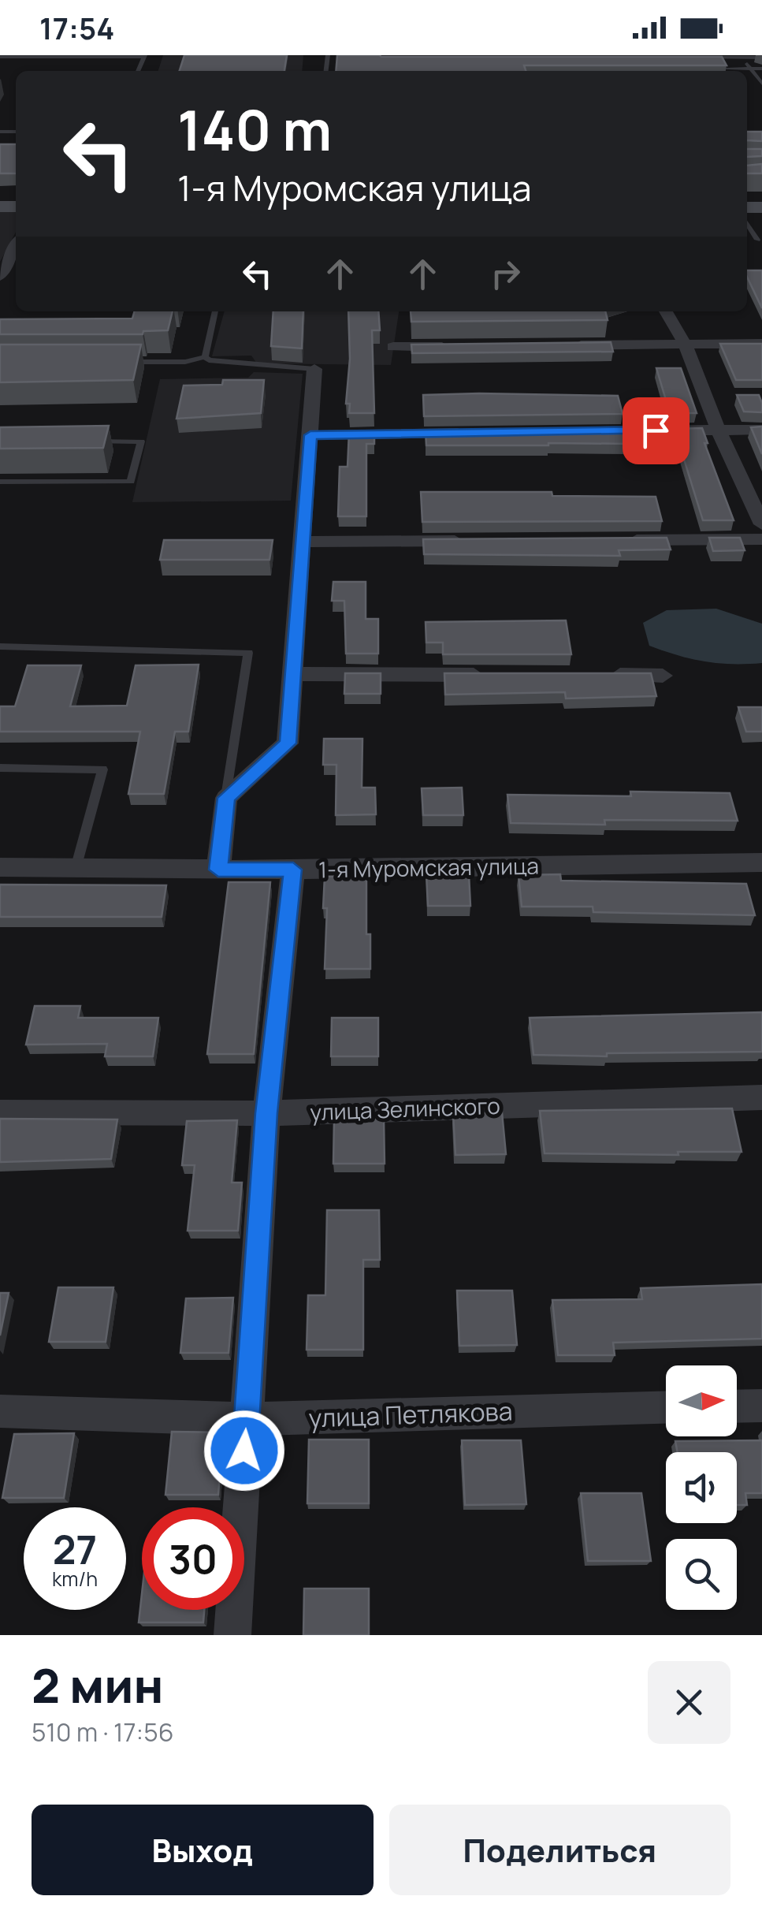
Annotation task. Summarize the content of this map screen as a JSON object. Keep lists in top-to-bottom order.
{
  "streets": {
    "street": ["1-я Муромская улица", "улица Зелинского", "улица Петлякова"]
  },
  "north": "right",
  "page": {
    "status": "17:54",
    "turn": ["140 m", "1-я Муромская улица"],
    "speed": "27 km/h",
    "limit": "30",
    "heading": ["2 мин", "510 m · 17:56"],
    "buttons": ["Выход", "Поделиться"]
  }
}
